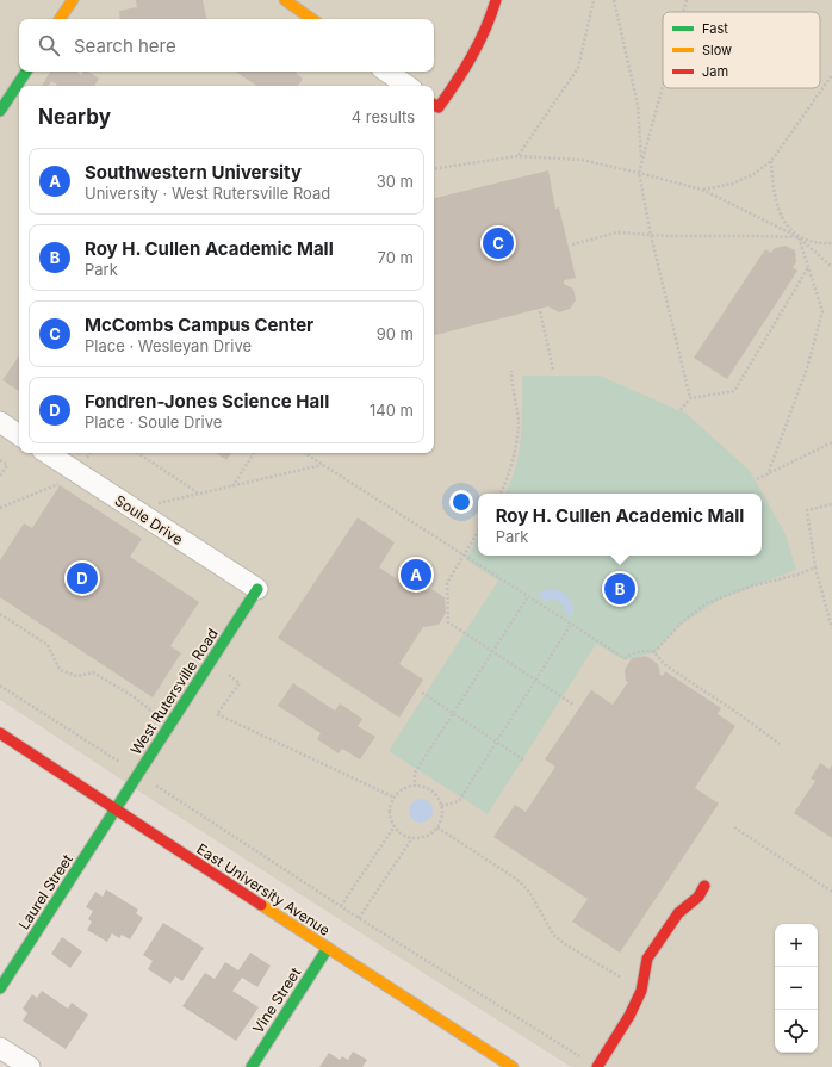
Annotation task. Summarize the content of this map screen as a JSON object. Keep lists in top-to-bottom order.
{
  "streets": {
    "street": [
      "Soule Drive",
      "West Rutersville Road",
      "East University Avenue",
      "Laurel Street",
      "Vine Street"
    ]
  },
  "crossings": [
    ["Soule Drive", "West Rutersville Road"],
    ["West Rutersville Road", "East University Avenue"],
    ["West Rutersville Road", "Laurel Street"],
    ["East University Avenue", "Laurel Street"],
    ["East University Avenue", "Vine Street"]
  ],
  "legend": ["Fast", "Slow", "Jam"],
  "page": {
    "search": "Search here",
    "heading": ["Nearby", "4 results"],
    "list": [
      {
        "mark": "A",
        "name": "Southwestern University",
        "note": "University · West Rutersville Road",
        "value": "30 m"
      },
      {
        "mark": "B",
        "name": "Roy H. Cullen Academic Mall",
        "note": "Park",
        "value": "70 m"
      },
      {
        "mark": "C",
        "name": "McCombs Campus Center",
        "note": "Place · Wesleyan Drive",
        "value": "90 m"
      },
      {
        "mark": "D",
        "name": "Fondren-Jones Science Hall",
        "note": "Place · Soule Drive",
        "value": "140 m"
      }
    ],
    "pins": [
      "C",
      "A",
      "D",
      "B"
    ],
    "popup": ["Roy H. Cullen Academic Mall", "Park"],
    "map_buttons": ["+", "−"]
  }
}
